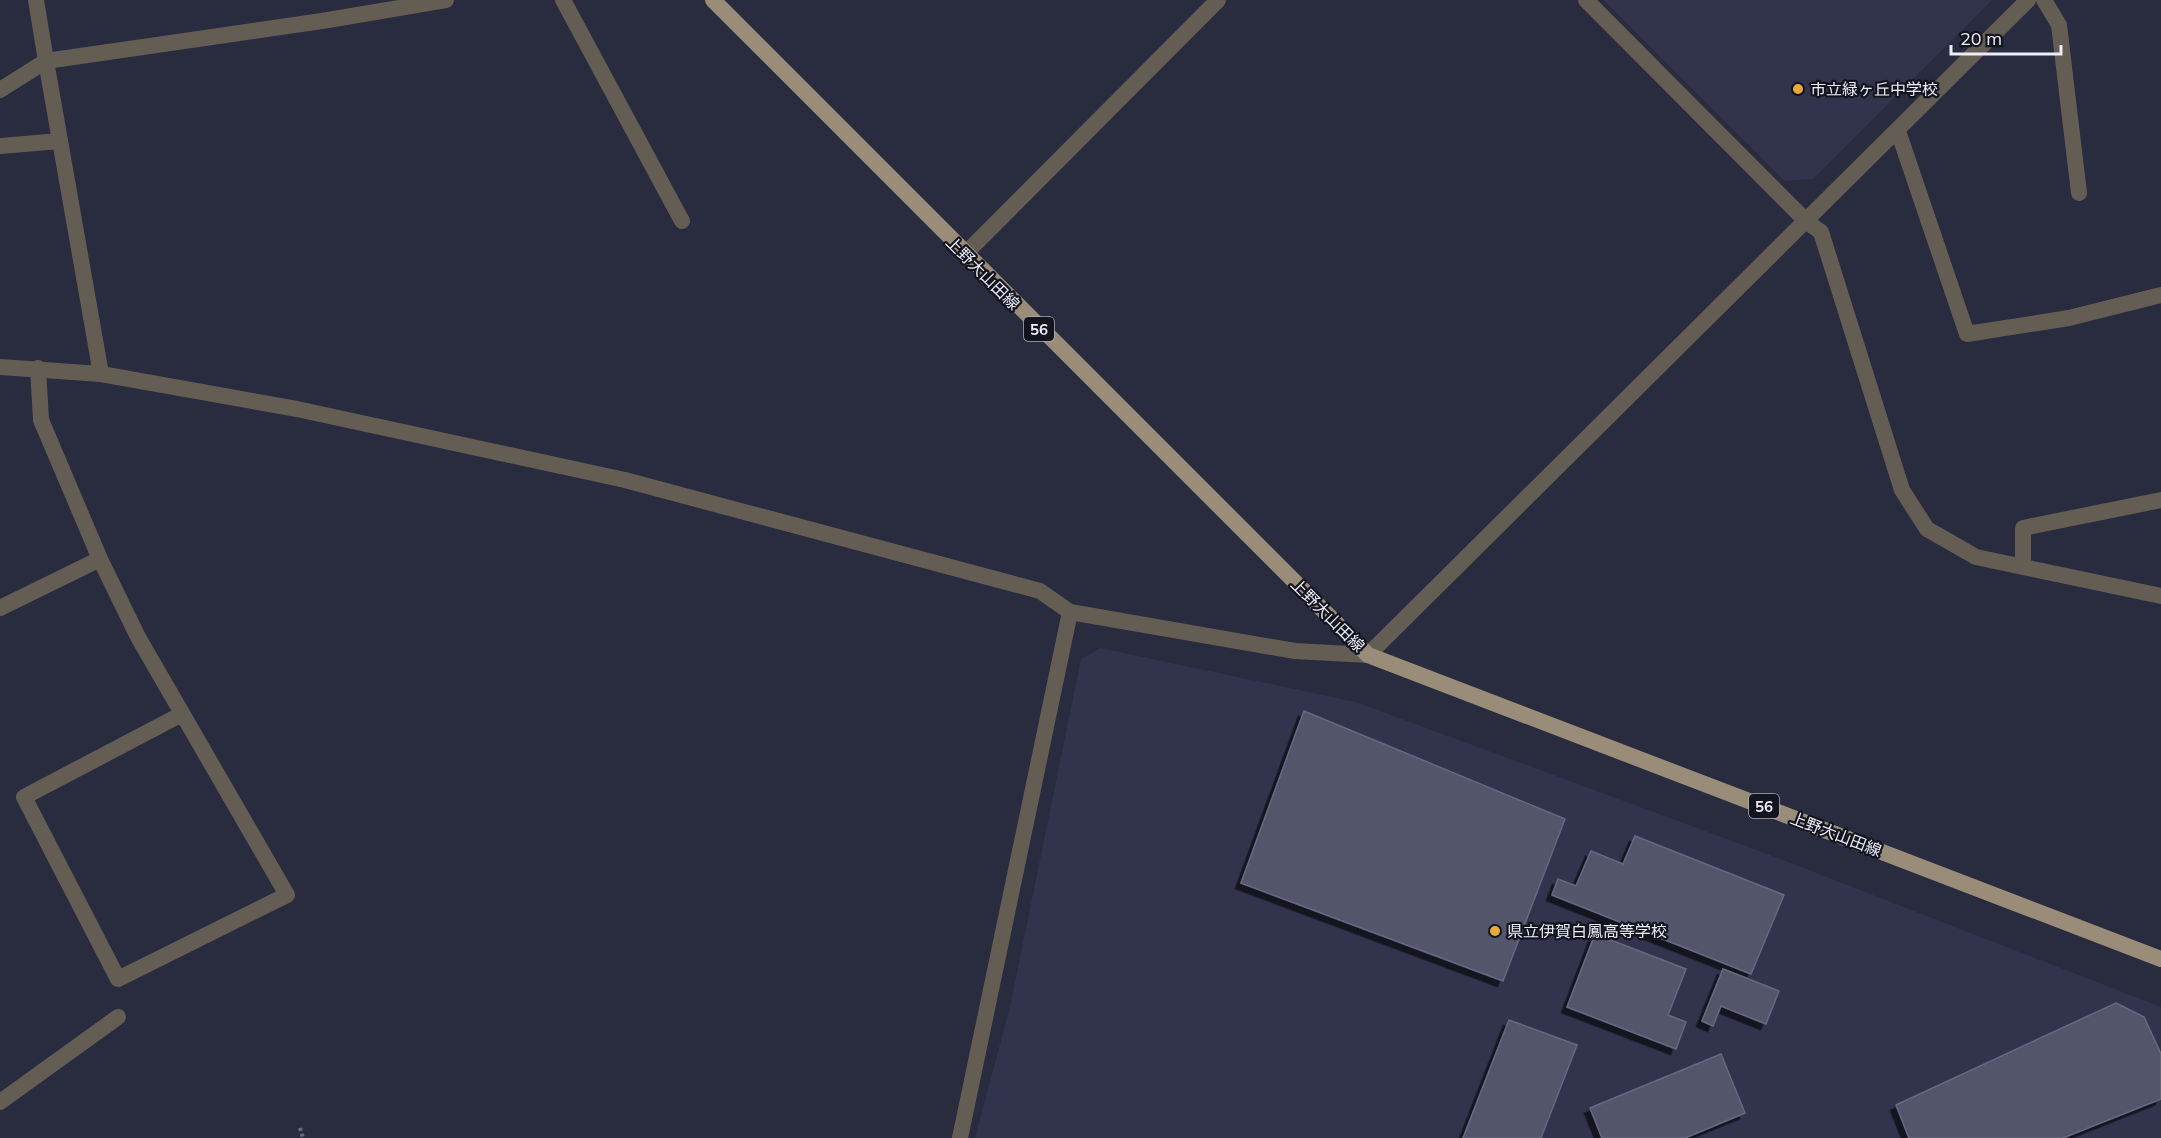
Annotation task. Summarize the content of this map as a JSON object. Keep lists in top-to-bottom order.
{
  "streets": {
    "main road": ["上野大山田線", "56"]
  },
  "places": ["市立緑ヶ丘中学校", "県立伊賀白鳳高等学校"],
  "scale_bar": "20 m"
}
